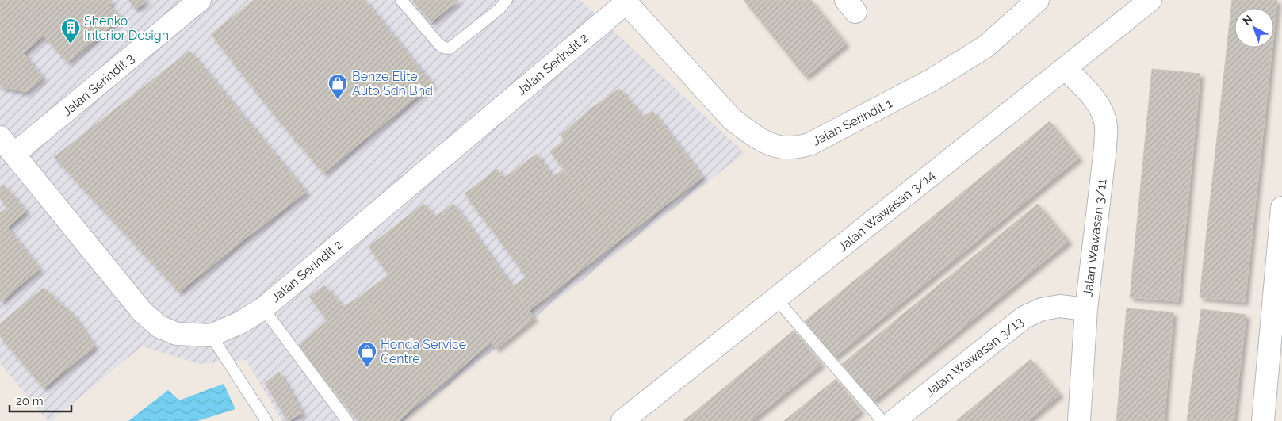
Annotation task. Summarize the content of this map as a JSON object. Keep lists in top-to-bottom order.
{
  "streets": {
    "street": [
      "Jalan Serindit 2",
      "Jalan Serindit 3",
      "Jalan Serindit 1",
      "Jalan Wawasan 3/14",
      "Jalan Wawasan 3/11",
      "Jalan Wawasan 3/13"
    ]
  },
  "crossings": [
    ["Jalan Serindit 2", "Jalan Serindit 3"],
    ["Jalan Serindit 2", "Jalan Serindit 1"],
    ["Jalan Wawasan 3/14", "Jalan Wawasan 3/11"],
    ["Jalan Wawasan 3/11", "Jalan Wawasan 3/13"]
  ],
  "places": {
    "building": ["Shenko Interior Design"],
    "shop": ["Benze Elite Auto Sdn Bhd", "Honda Service Centre"]
  },
  "scale_bar": "20 m",
  "north": "top left"
}
